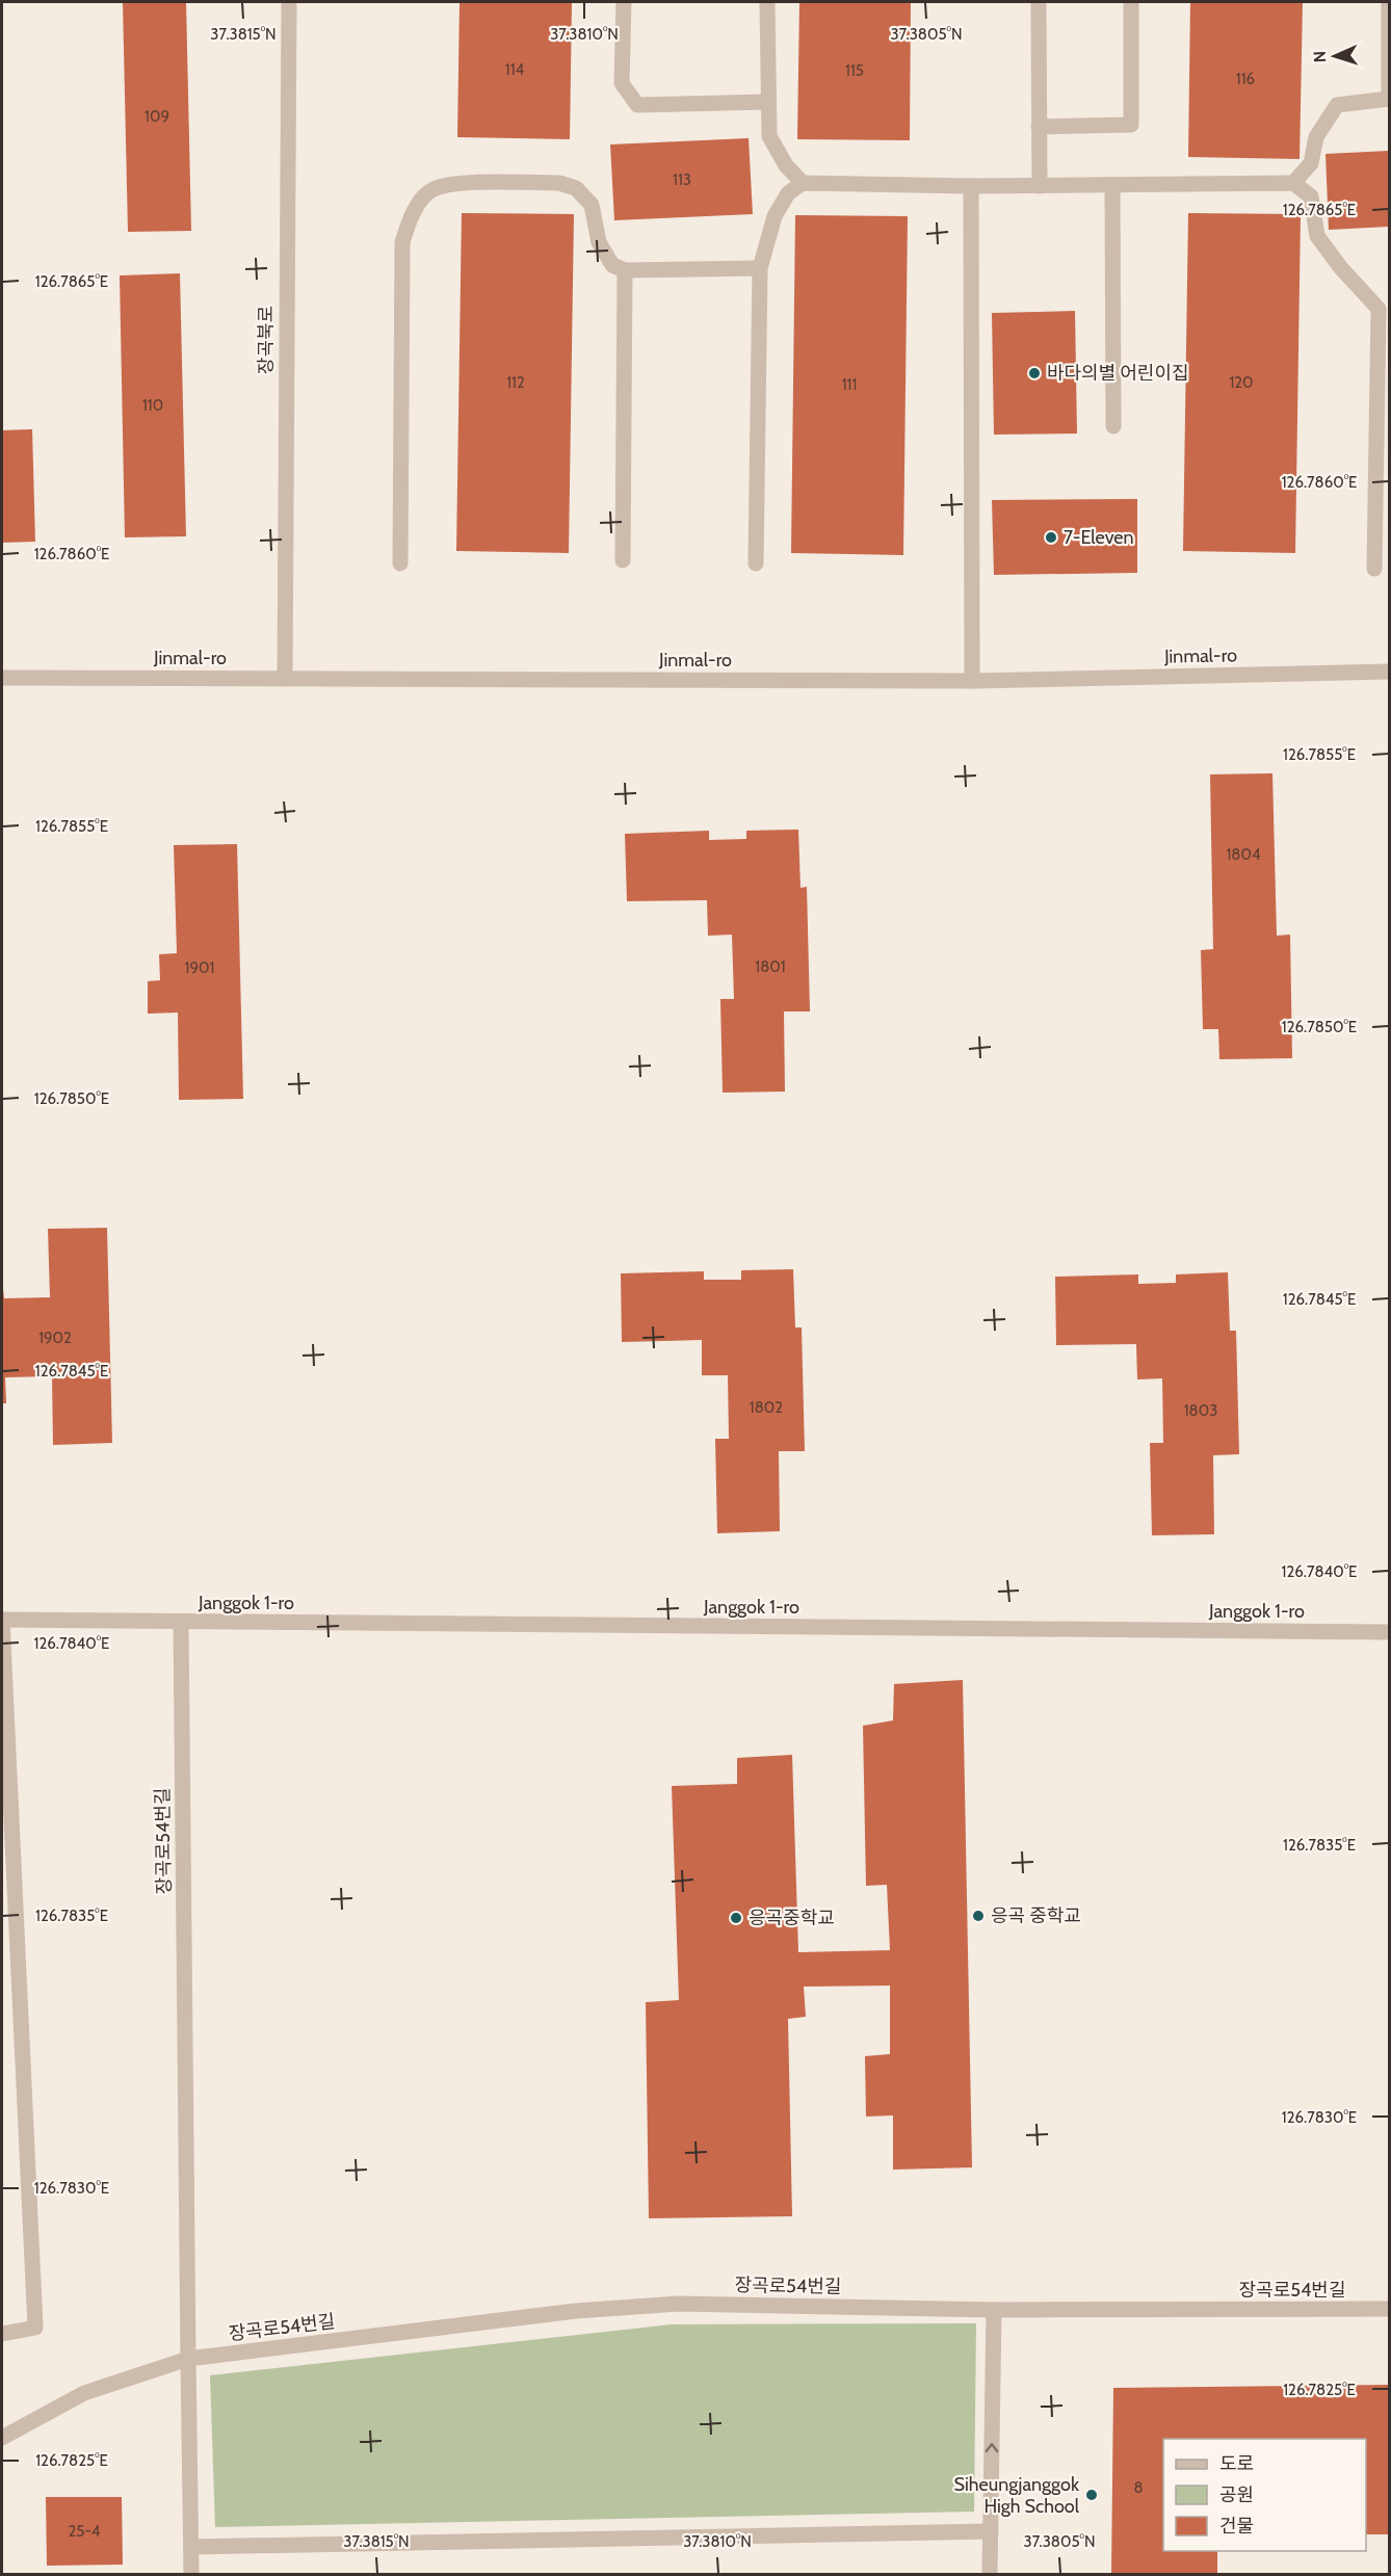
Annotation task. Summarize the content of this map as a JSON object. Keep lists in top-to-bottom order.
{
  "streets": {
    "street": [
      "장곡북로",
      "Jinmal-ro",
      "Janggok 1-ro",
      "장곡로54번길"
    ]
  },
  "crossings": [
    ["장곡북로", "Jinmal-ro"],
    ["Janggok 1-ro", "장곡로54번길"]
  ],
  "places": [
    "바다의별 어린이집",
    "7-Eleven",
    "응곡 중학교",
    "응곡중학교",
    "Siheungjanggok High School"
  ],
  "house_numbers": [
    "114",
    "115",
    "116",
    "109",
    "113",
    "112",
    "120",
    "111",
    "110",
    "1804",
    "1801",
    "1901",
    "1902",
    "1802",
    "1803",
    "8",
    "25-4"
  ],
  "legend": ["도로", "공원", "건물"],
  "north": "left",
  "coordinates": [
    "37.3815°N",
    "37.3810°N",
    "37.3805°N",
    "126.7865°E",
    "126.7860°E",
    "126.7855°E",
    "126.7850°E",
    "126.7845°E",
    "126.7840°E",
    "126.7835°E",
    "126.7830°E",
    "126.7825°E"
  ]
}
